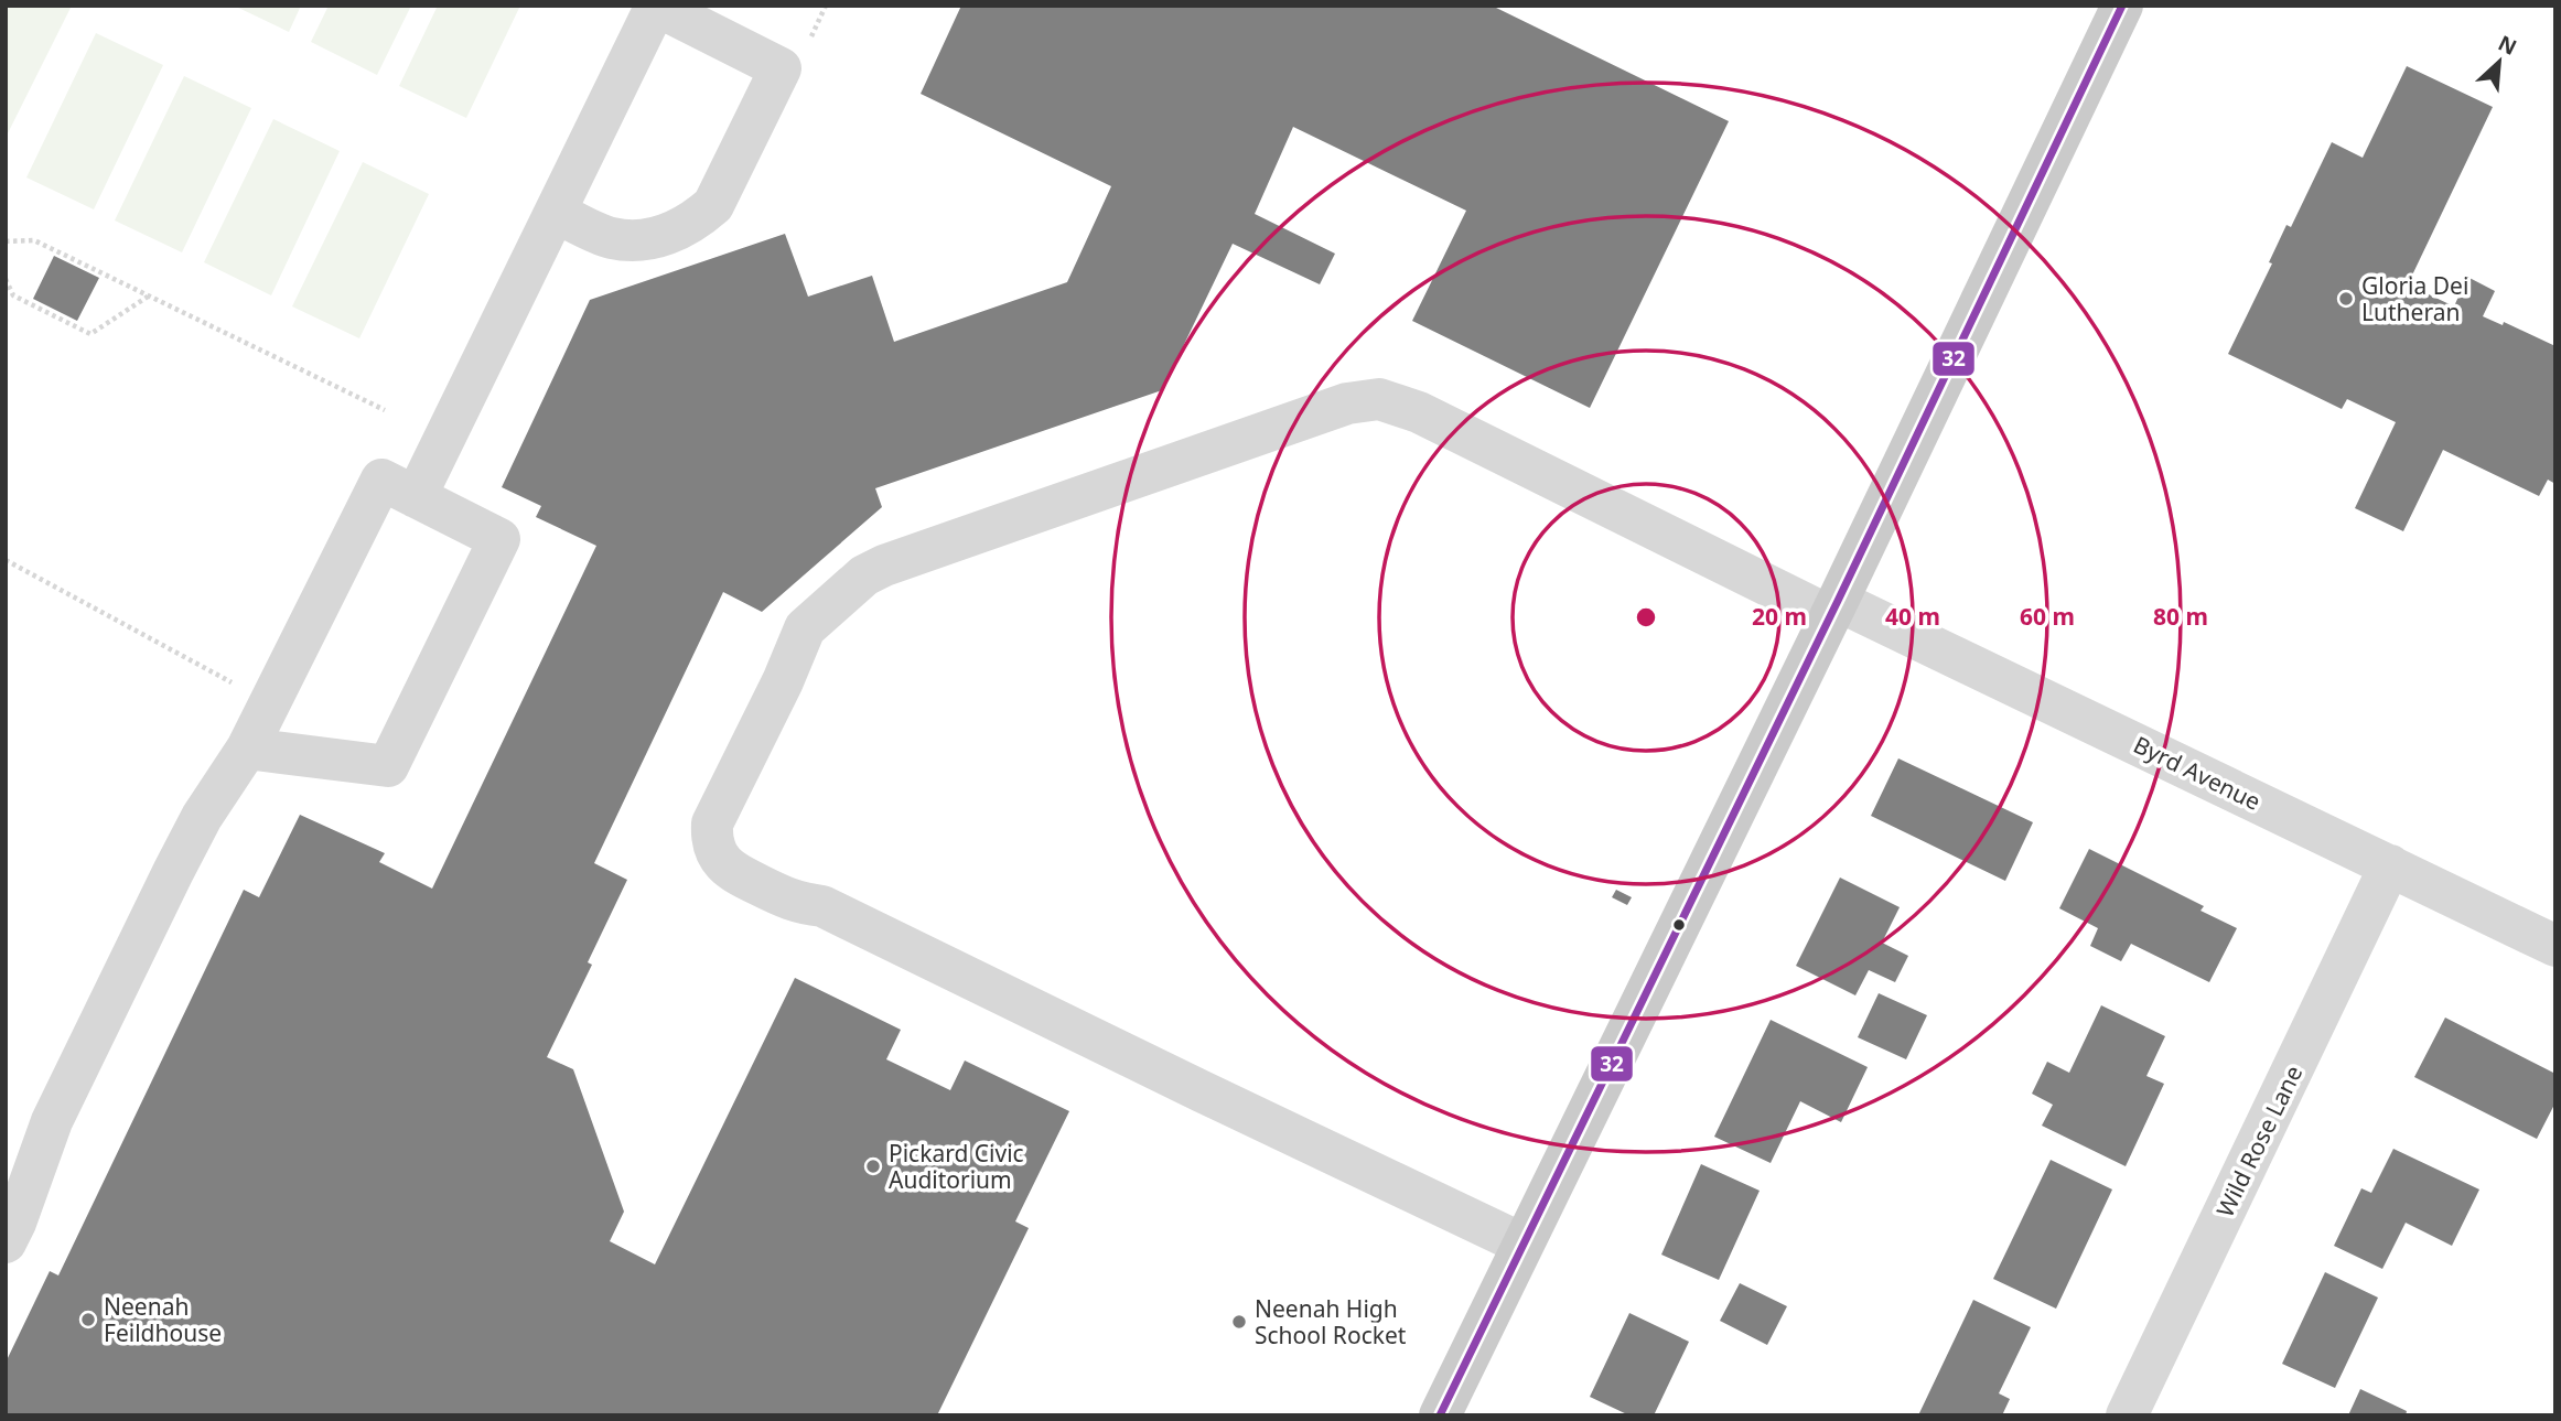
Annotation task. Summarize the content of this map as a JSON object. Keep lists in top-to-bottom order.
{
  "streets": {
    "street": ["Byrd Avenue", "Wild Rose Lane"]
  },
  "crossings": [
    ["Byrd Avenue", "Wild Rose Lane"]
  ],
  "places": [
    "Gloria Dei Lutheran",
    "Pickard Civic Auditorium",
    "Neenah Feildhouse",
    "Neenah High School Rocket"
  ],
  "lines": ["transit line 32"],
  "north": "top right",
  "rings": [
    "20 m",
    "40 m",
    "60 m",
    "80 m"
  ]
}
